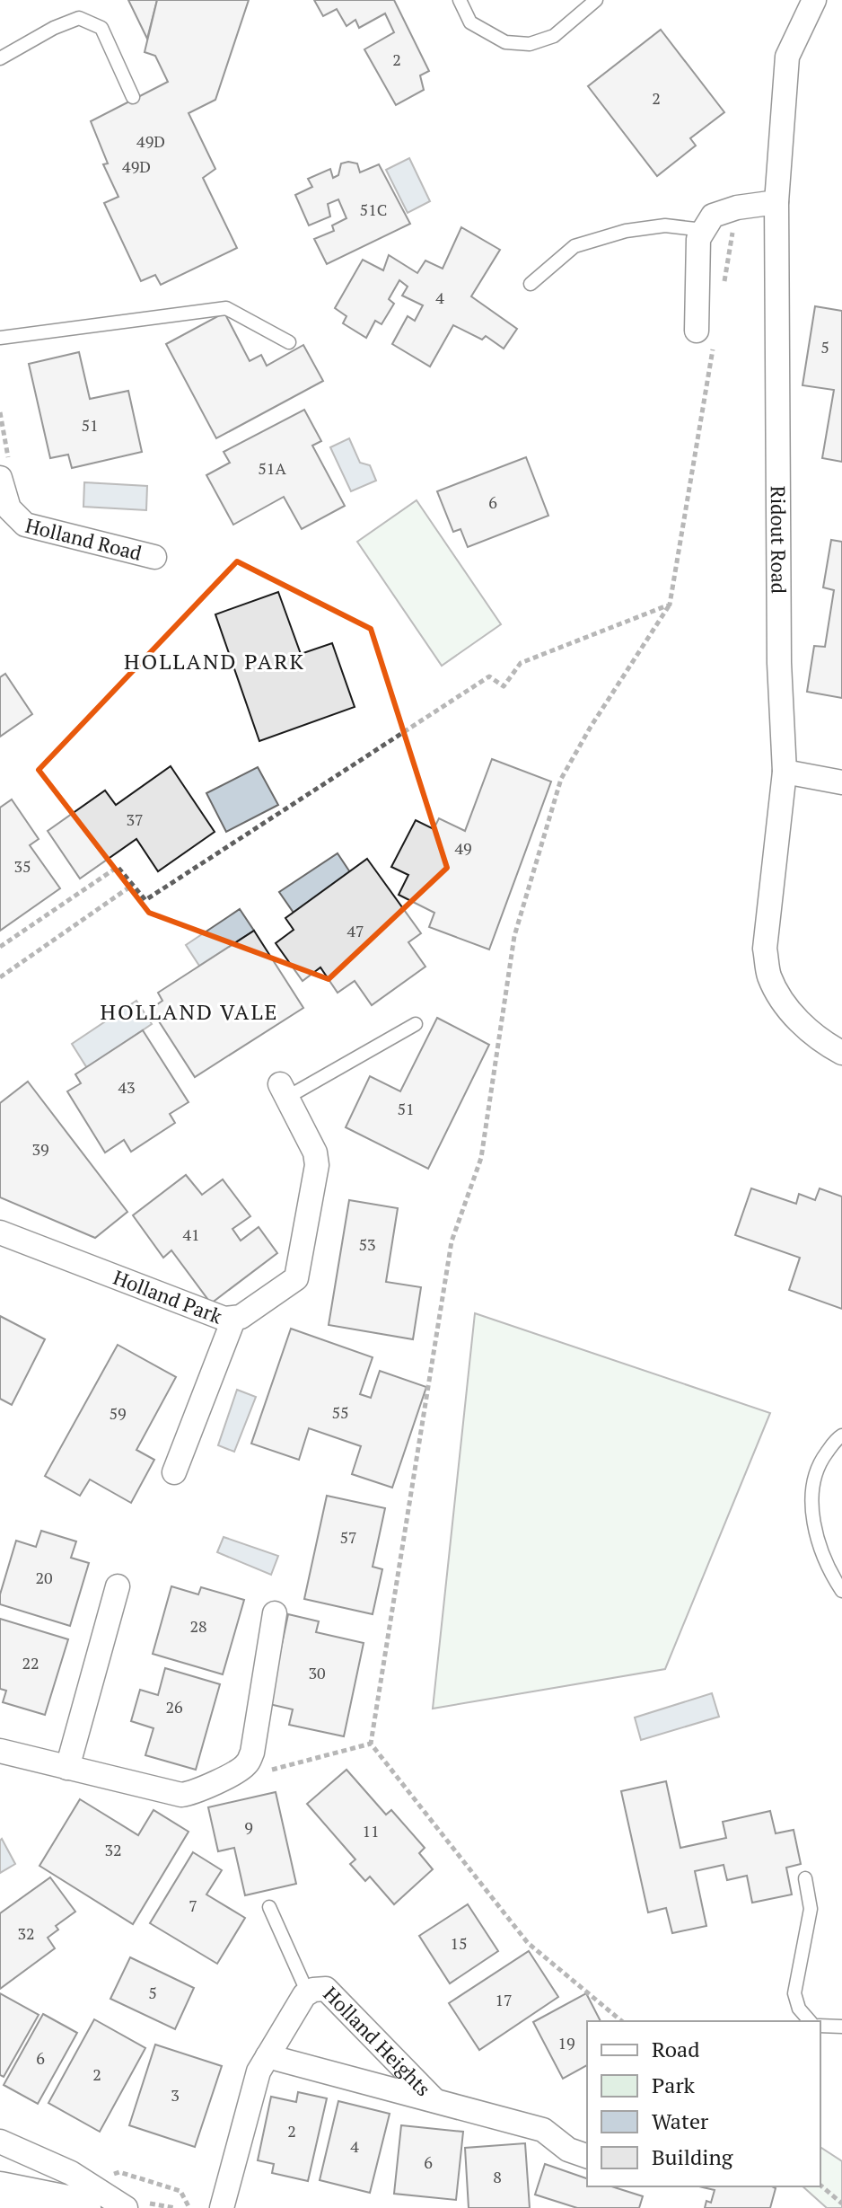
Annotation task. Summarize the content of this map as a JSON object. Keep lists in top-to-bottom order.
{
  "streets": {
    "street": [
      "Holland Road",
      "Ridout Road",
      "Holland Park",
      "Holland Heights"
    ]
  },
  "districts": ["HOLLAND PARK", "HOLLAND VALE"],
  "house_numbers": [
    "2",
    "2",
    "49D",
    "49D",
    "51C",
    "4",
    "5",
    "51",
    "51A",
    "6",
    "37",
    "49",
    "35",
    "47",
    "43",
    "51",
    "39",
    "41",
    "53",
    "55",
    "59",
    "57",
    "20",
    "28",
    "22",
    "30",
    "26",
    "9",
    "11",
    "32",
    "7",
    "32",
    "15",
    "5",
    "17",
    "19",
    "6",
    "2",
    "3",
    "2",
    "4",
    "6",
    "8"
  ],
  "legend": [
    "Road",
    "Park",
    "Water",
    "Building"
  ]
}
